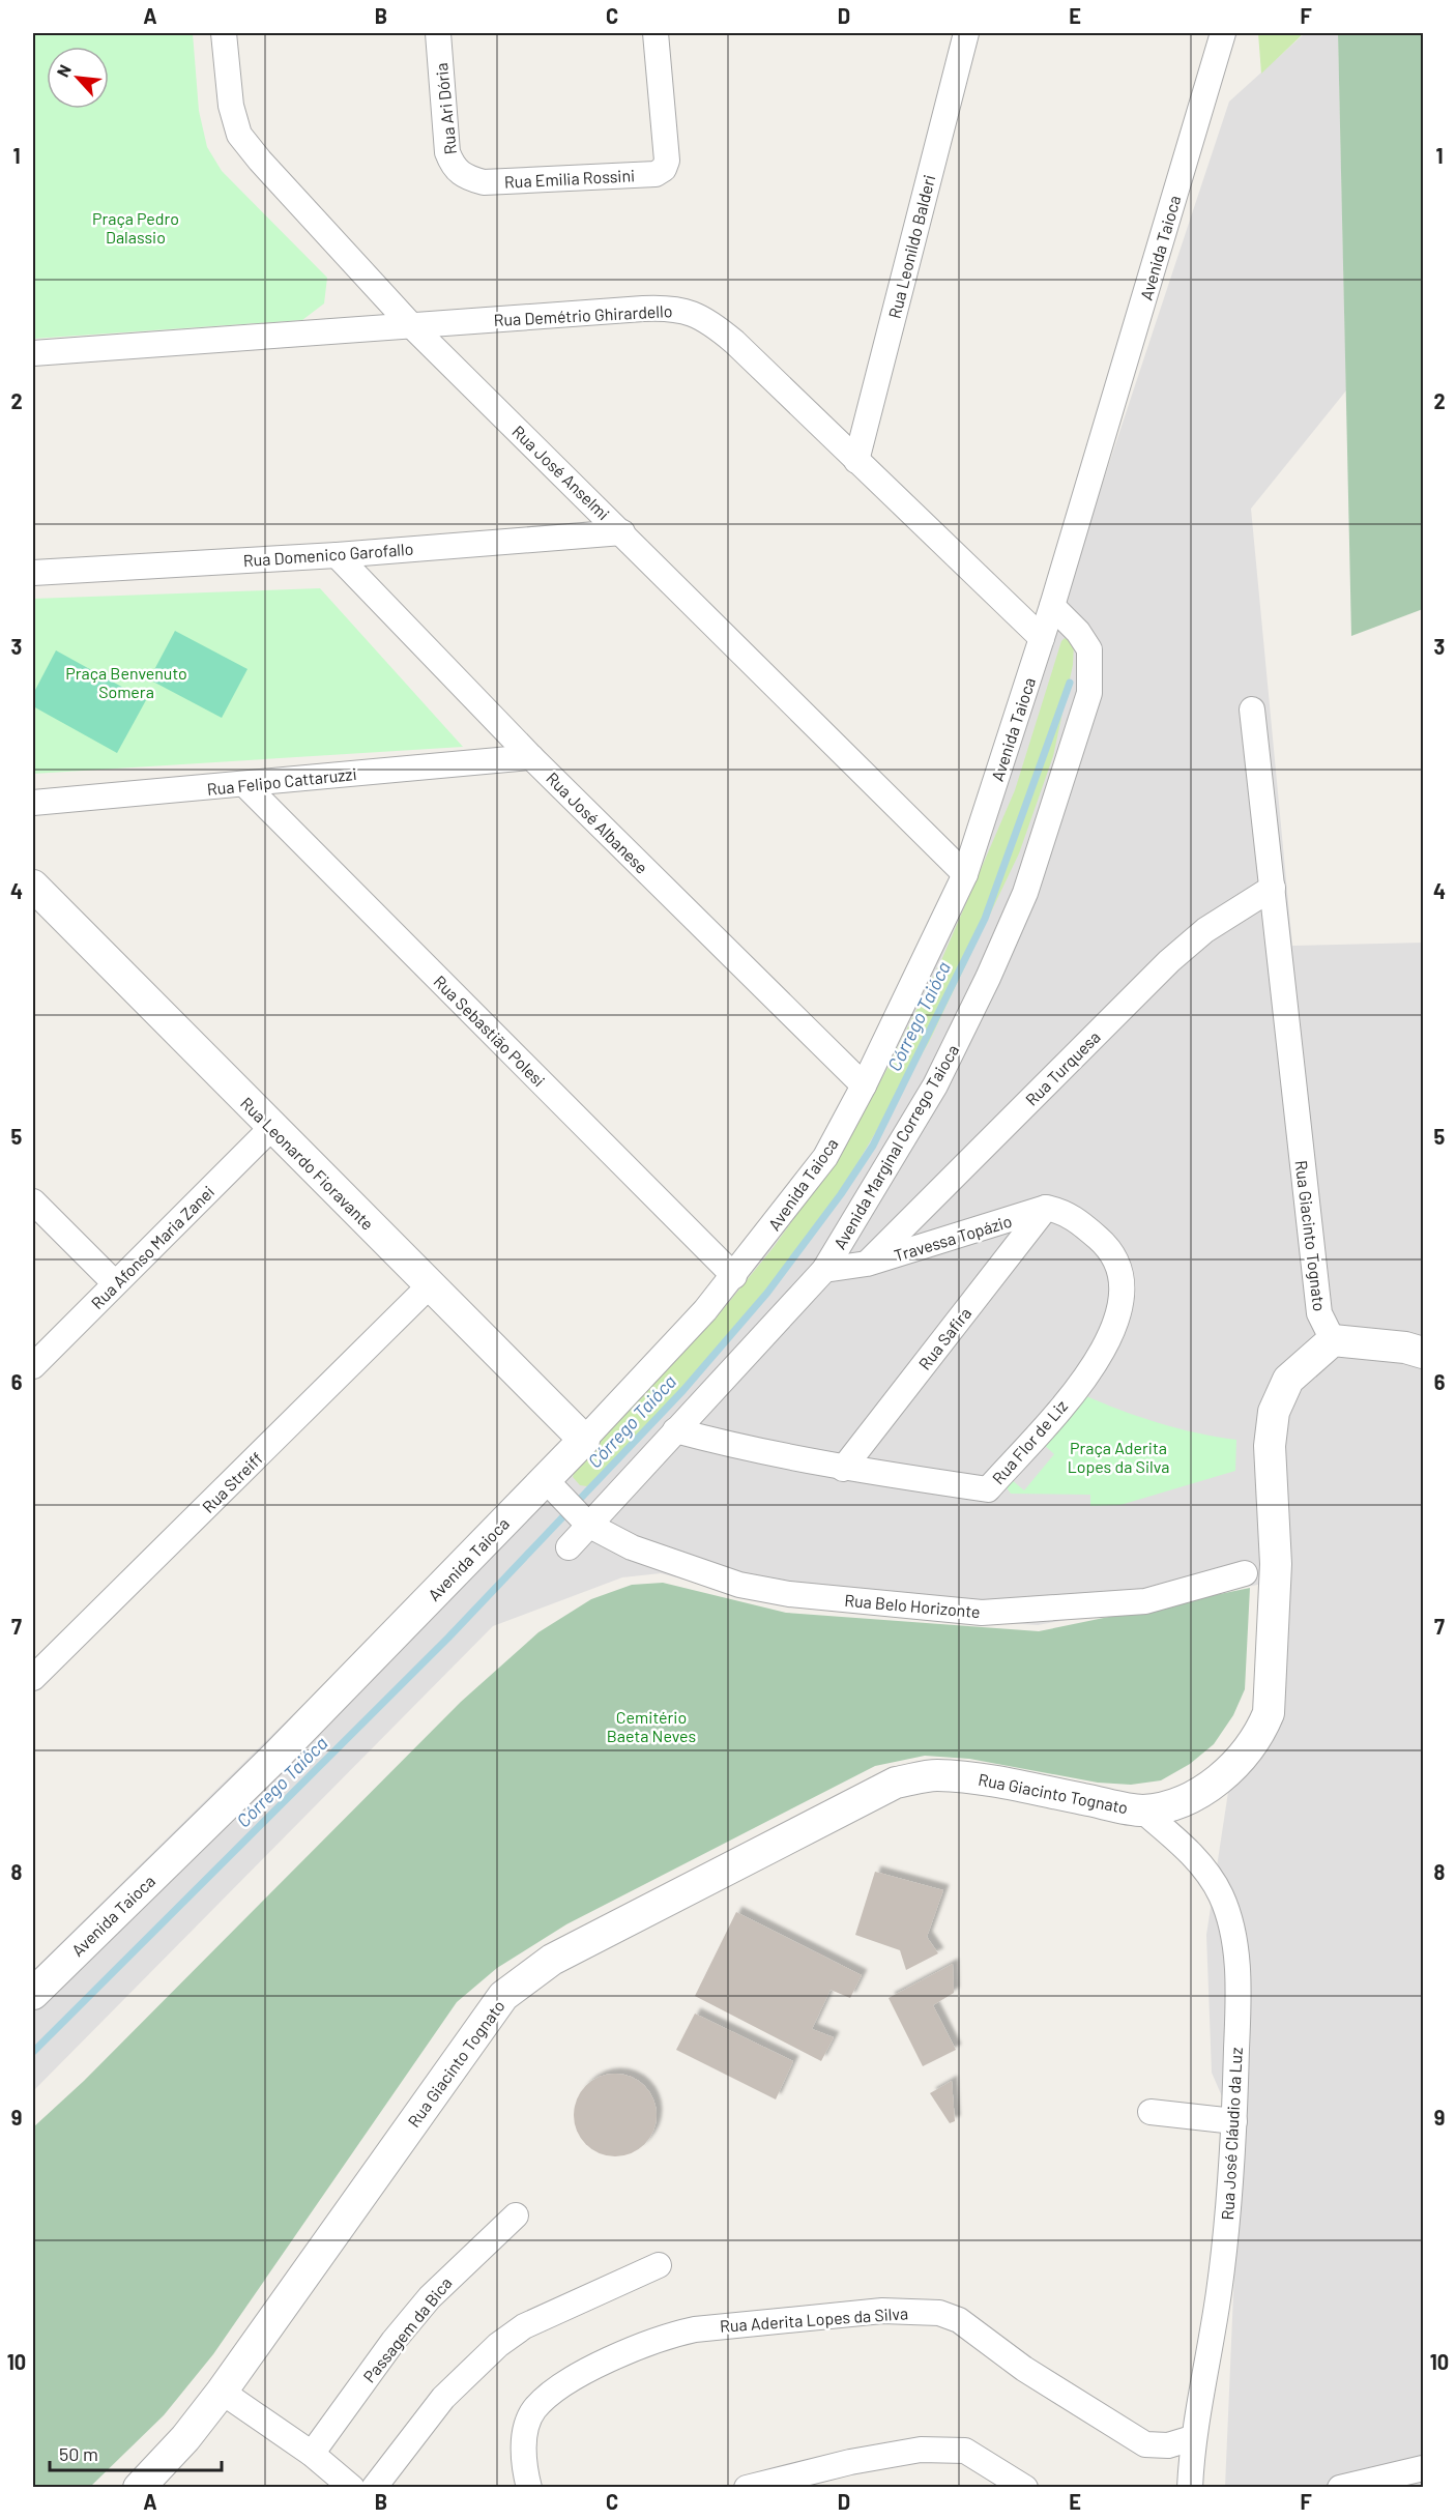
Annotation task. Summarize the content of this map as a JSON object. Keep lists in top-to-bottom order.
{
  "streets": {
    "street": [
      "Rua Ari Dória",
      "Rua Emilia Rossini",
      "Rua Leonildo Balderi",
      "Avenida Taioca",
      "Rua Demétrio Ghirardello",
      "Rua José Anselmi",
      "Rua Domenico Garofallo",
      "Rua Felipo Cattaruzzi",
      "Rua José Albanese",
      "Rua Sebastião Polesi",
      "Rua Turquesa",
      "Avenida Marginal Corrego Taioca",
      "Rua Leonardo Fioravante",
      "Rua Giacinto Tognato",
      "Travessa Topázio",
      "Rua Afonso Maria Zanei",
      "Rua Safira",
      "Rua Flor de Liz",
      "Rua Streiff",
      "Rua Belo Horizonte",
      "Rua José Cláudio da Luz",
      "Rua Aderita Lopes da Silva",
      "Passagem da Bica"
    ]
  },
  "crossings": [
    ["Rua Ari Dória", "Rua Emilia Rossini"],
    ["Rua Leonildo Balderi", "Rua Demétrio Ghirardello"],
    ["Avenida Taioca", "Rua Demétrio Ghirardello"],
    ["Avenida Taioca", "Rua José Anselmi"],
    ["Avenida Taioca", "Rua José Albanese"],
    ["Avenida Taioca", "Rua Sebastião Polesi"],
    ["Avenida Taioca", "Avenida Marginal Corrego Taioca"],
    ["Avenida Taioca", "Rua Leonardo Fioravante"],
    ["Avenida Taioca", "Rua Belo Horizonte"],
    ["Rua Demétrio Ghirardello", "Rua José Anselmi"],
    ["Rua José Anselmi", "Rua Domenico Garofallo"],
    ["Rua Domenico Garofallo", "Rua José Albanese"],
    ["Rua Felipo Cattaruzzi", "Rua José Albanese"],
    ["Rua Felipo Cattaruzzi", "Rua Sebastião Polesi"],
    ["Rua Turquesa", "Rua Giacinto Tognato"],
    ["Rua Turquesa", "Travessa Topázio"],
    ["Avenida Marginal Corrego Taioca", "Travessa Topázio"],
    ["Avenida Marginal Corrego Taioca", "Rua Flor de Liz"],
    ["Avenida Marginal Corrego Taioca", "Rua Belo Horizonte"],
    ["Rua Leonardo Fioravante", "Rua Afonso Maria Zanei"],
    ["Rua Leonardo Fioravante", "Rua Streiff"],
    ["Rua Giacinto Tognato", "Rua José Cláudio da Luz"],
    ["Travessa Topázio", "Rua Safira"],
    ["Travessa Topázio", "Rua Flor de Liz"],
    ["Rua Safira", "Rua Flor de Liz"],
    ["Rua José Cláudio da Luz", "Rua Aderita Lopes da Silva"]
  ],
  "water": ["Córrego Taióca"],
  "parks": [
    "Praça Pedro Dalassio",
    "Praça Benvenuto Somera",
    "Praça Aderita Lopes da Silva",
    "Cemitério Baeta Neves"
  ],
  "scale_bar": "50 m",
  "north": "top left",
  "grid": {
    "columns": [
      "A",
      "B",
      "C",
      "D",
      "E",
      "F"
    ],
    "rows": [
      "1",
      "2",
      "3",
      "4",
      "5",
      "6",
      "7",
      "8",
      "9",
      "10"
    ]
  }
}
